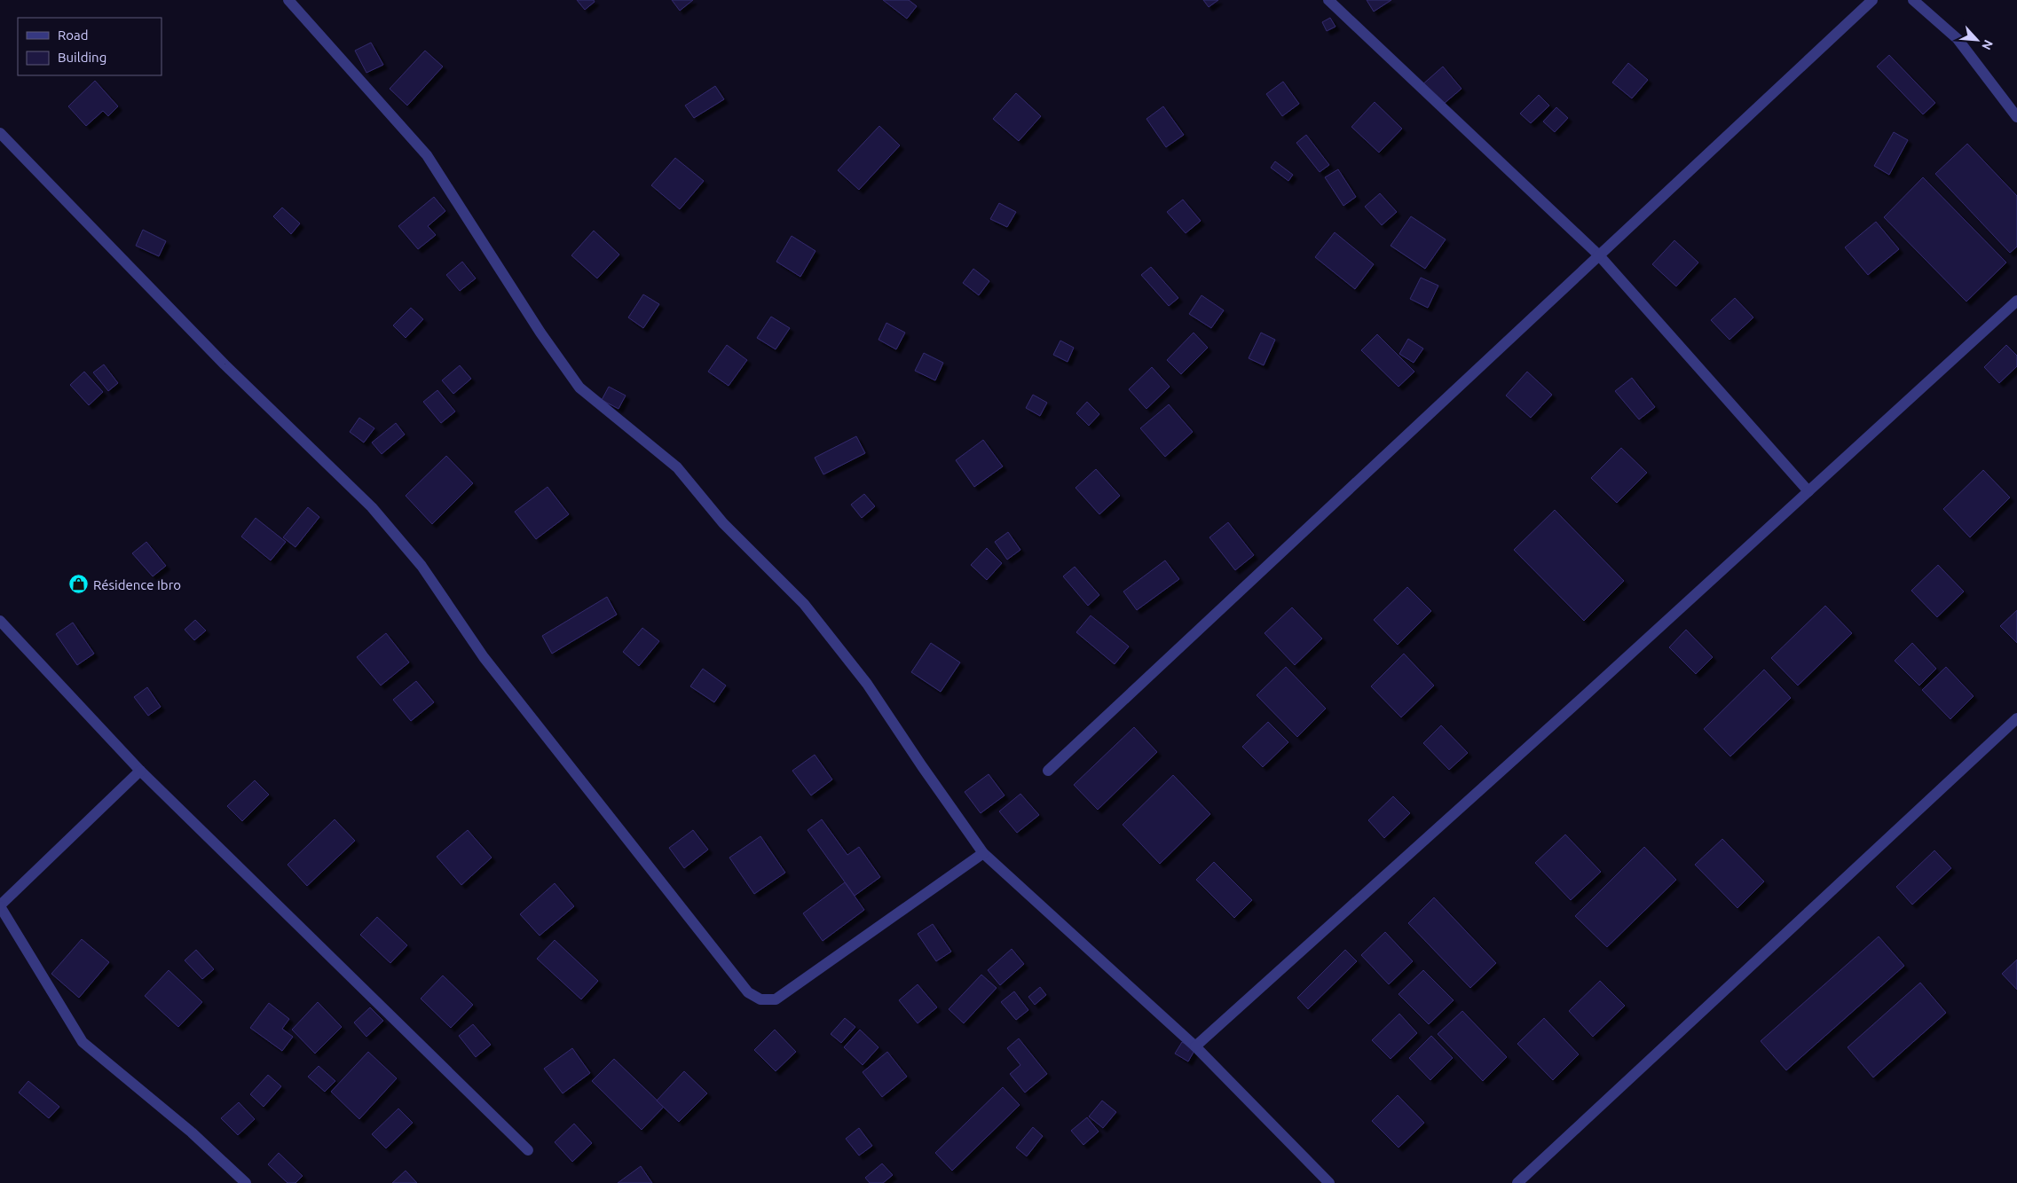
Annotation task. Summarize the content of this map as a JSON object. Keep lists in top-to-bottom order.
{
  "places": {
    "shop": ["Résidence Ibro"]
  },
  "legend": ["Road", "Building"],
  "north": "bottom right"
}
